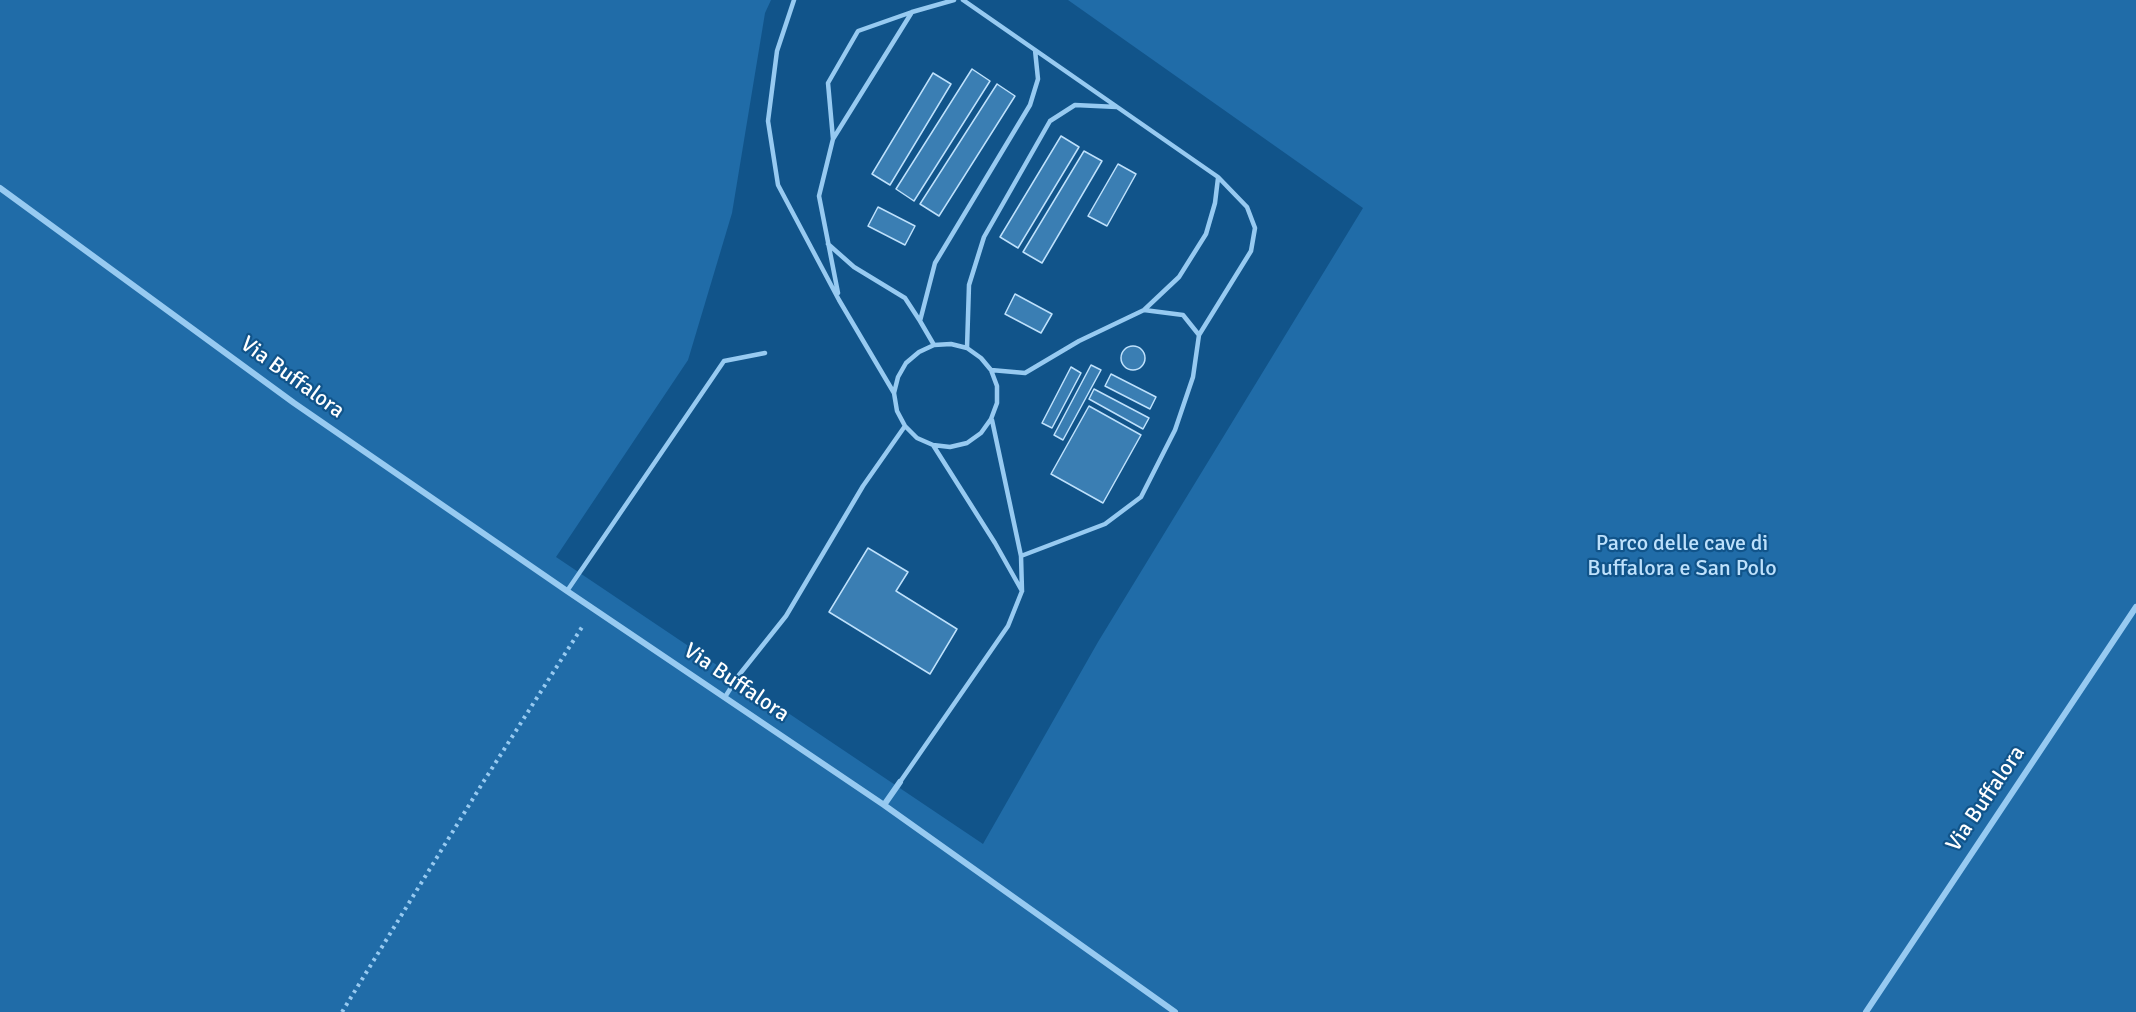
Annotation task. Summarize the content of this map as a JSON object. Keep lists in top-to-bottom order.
{
  "streets": {
    "street": ["Via Buffalora"]
  },
  "parks": ["Parco delle cave di Buffalora e San Polo"]
}
